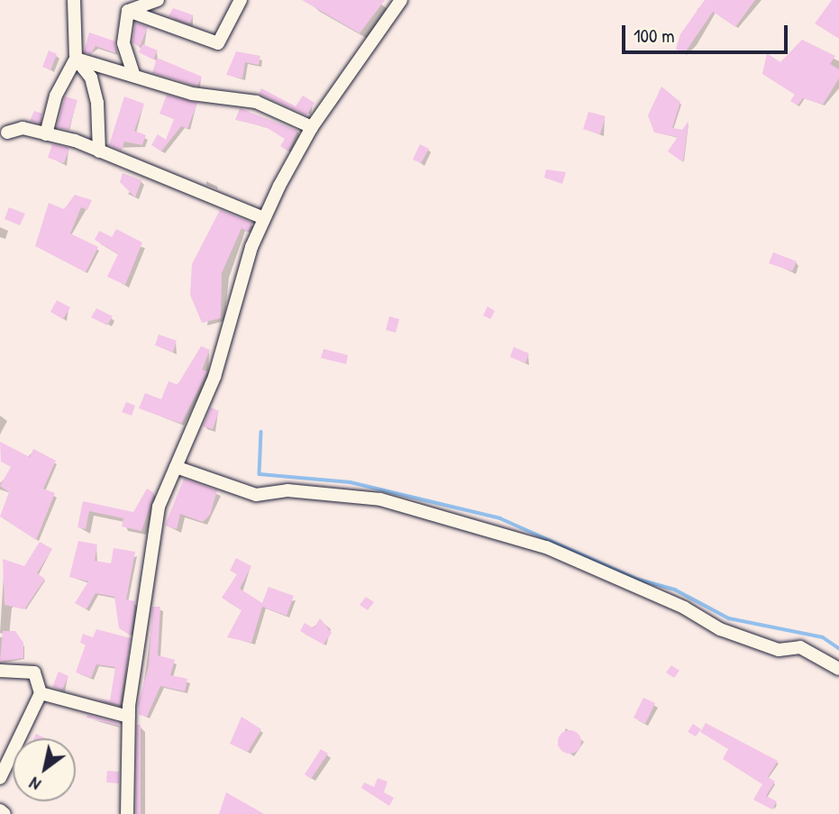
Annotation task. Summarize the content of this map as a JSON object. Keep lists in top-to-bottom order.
{
  "scale_bar": "100 m",
  "north": "bottom left"
}
